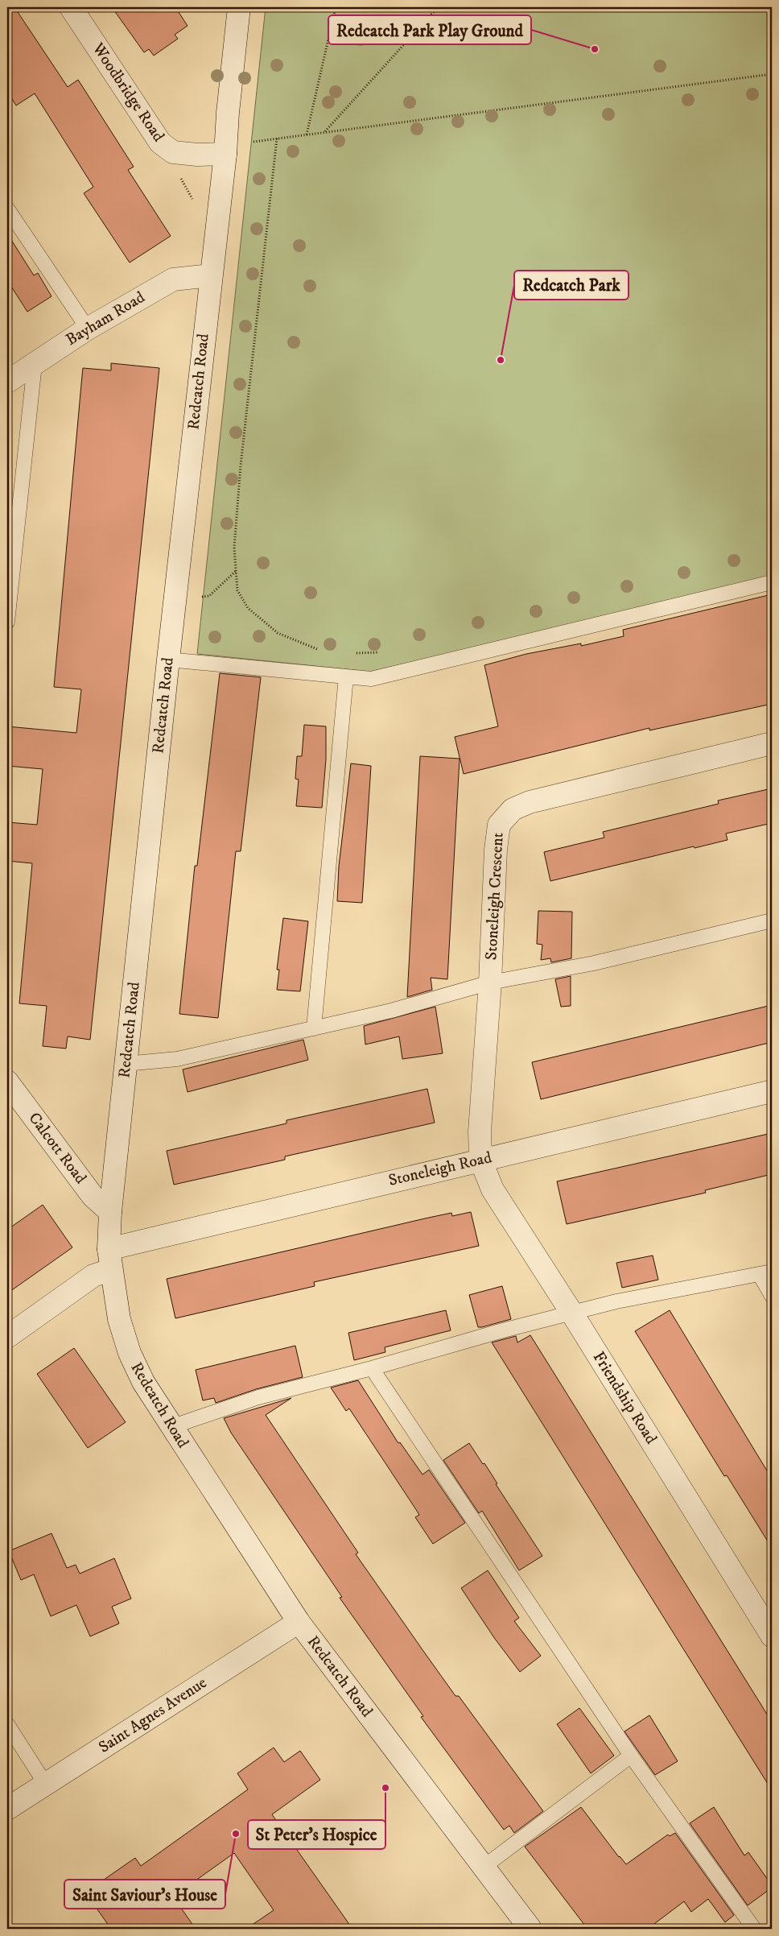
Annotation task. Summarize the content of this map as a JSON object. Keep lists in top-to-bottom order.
{
  "streets": {
    "street": [
      "Woodbridge Road",
      "Bayham Road",
      "Redcatch Road",
      "Stoneleigh Crescent",
      "Calcott Road",
      "Stoneleigh Road",
      "Friendship Road",
      "Saint Agnes Avenue"
    ]
  },
  "crossings": [
    ["Woodbridge Road", "Redcatch Road"],
    ["Bayham Road", "Redcatch Road"],
    ["Redcatch Road", "Calcott Road"],
    ["Redcatch Road", "Stoneleigh Road"],
    ["Redcatch Road", "Saint Agnes Avenue"],
    ["Stoneleigh Crescent", "Stoneleigh Road"],
    ["Stoneleigh Crescent", "Friendship Road"],
    ["Stoneleigh Road", "Friendship Road"]
  ],
  "places": [
    "Redcatch Park Play Ground",
    "Redcatch Park",
    "St Peter's Hospice",
    "Saint Saviour's House"
  ]
}
